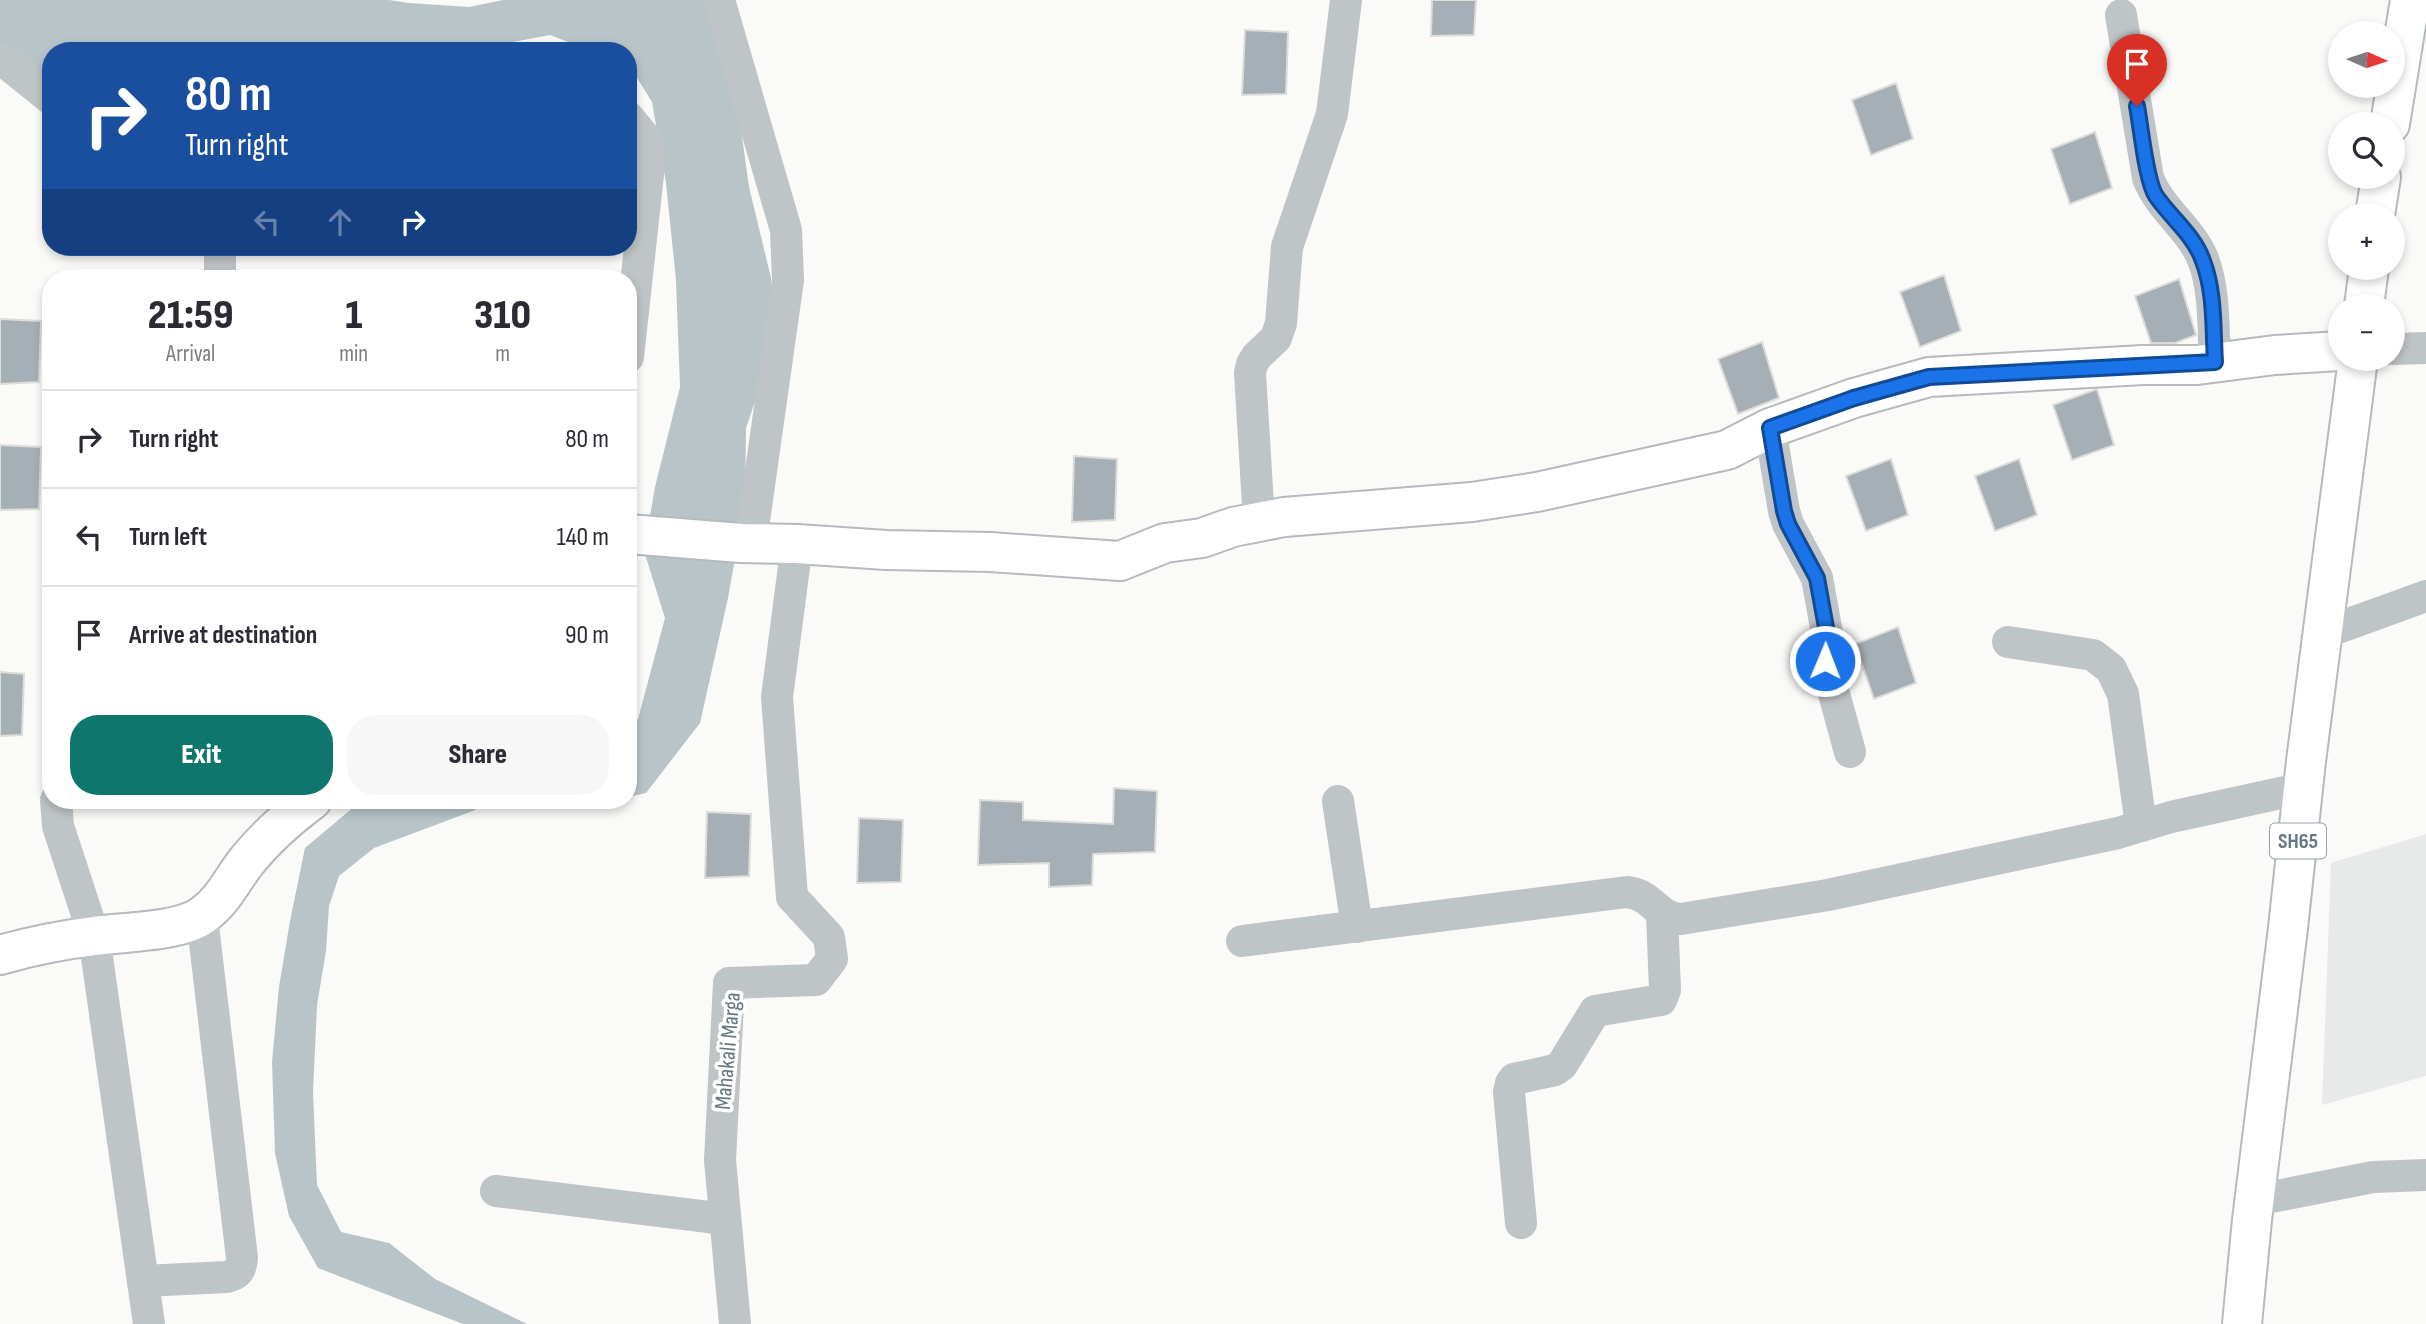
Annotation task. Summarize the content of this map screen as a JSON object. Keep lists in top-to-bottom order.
{
  "streets": {
    "main road": ["SH65"],
    "street": ["Mahakali Marga"]
  },
  "north": "right",
  "page": {
    "map_buttons": ["+", "−"],
    "turn": ["80 m", "Turn right"],
    "eta": [
      "21:59",
      "Arrival",
      "1",
      "min",
      "310",
      "m"
    ],
    "list": [
      {
        "name": "Turn right",
        "value": "80 m"
      },
      {
        "name": "Turn left",
        "value": "140 m"
      },
      {
        "name": "Arrive at destination",
        "value": "90 m"
      }
    ],
    "buttons": ["Exit", "Share"]
  }
}
